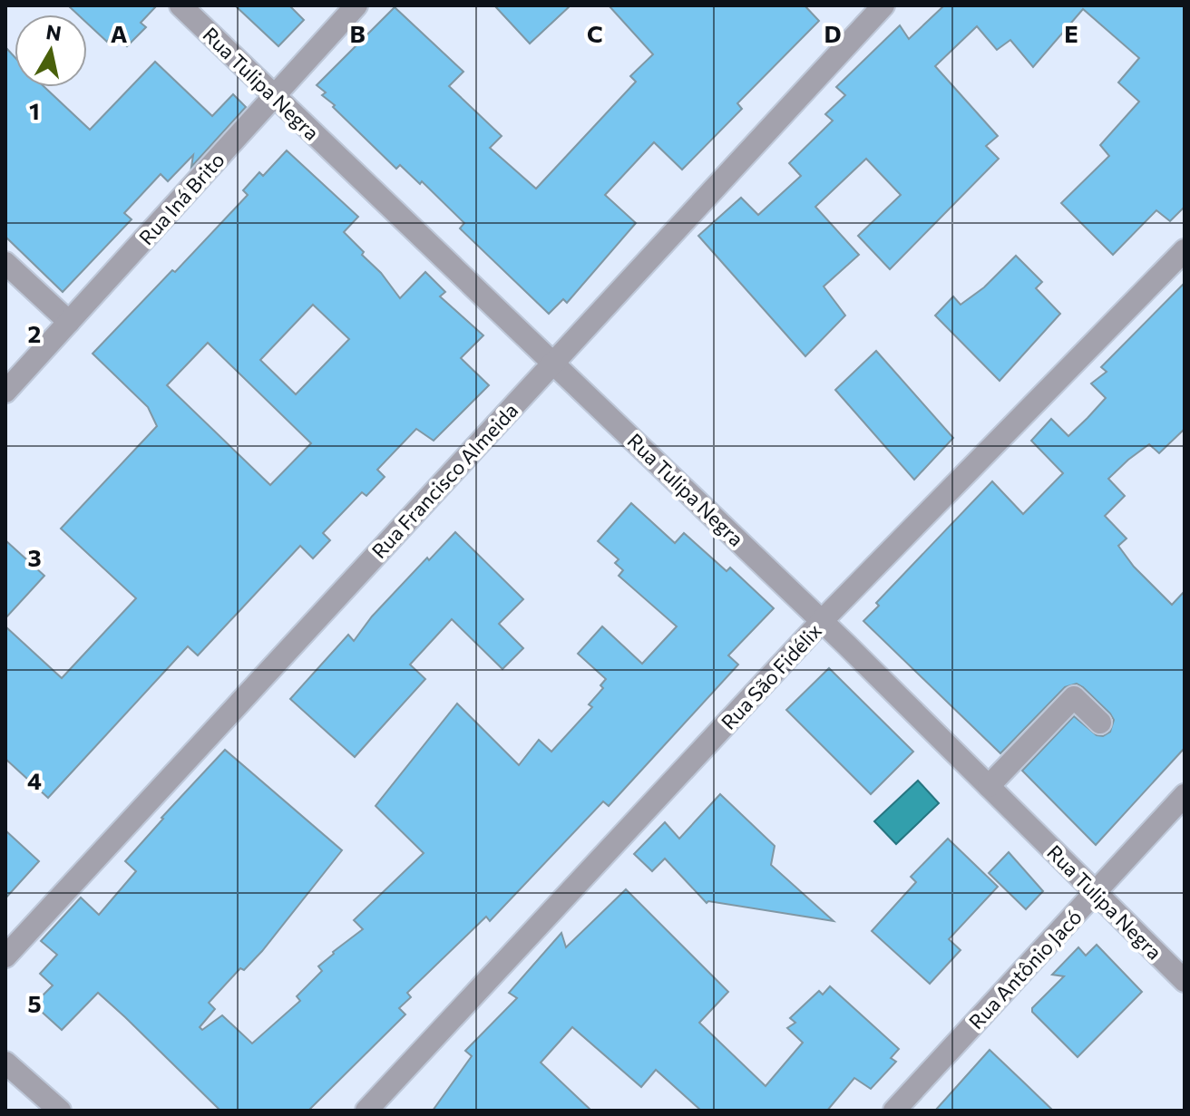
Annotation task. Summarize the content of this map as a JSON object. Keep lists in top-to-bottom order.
{
  "streets": {
    "street": [
      "Rua Tulipa Negra",
      "Rua Iná Brito",
      "Rua Francisco Almeida",
      "Rua São Fidélix",
      "Rua Antônio Jacó"
    ]
  },
  "crossings": [
    ["Rua Tulipa Negra", "Rua Iná Brito"],
    ["Rua Tulipa Negra", "Rua Francisco Almeida"],
    ["Rua Tulipa Negra", "Rua São Fidélix"],
    ["Rua Tulipa Negra", "Rua Antônio Jacó"]
  ],
  "north": "top",
  "grid": {
    "columns": [
      "A",
      "B",
      "C",
      "D",
      "E"
    ],
    "rows": [
      "1",
      "2",
      "3",
      "4",
      "5"
    ]
  }
}
